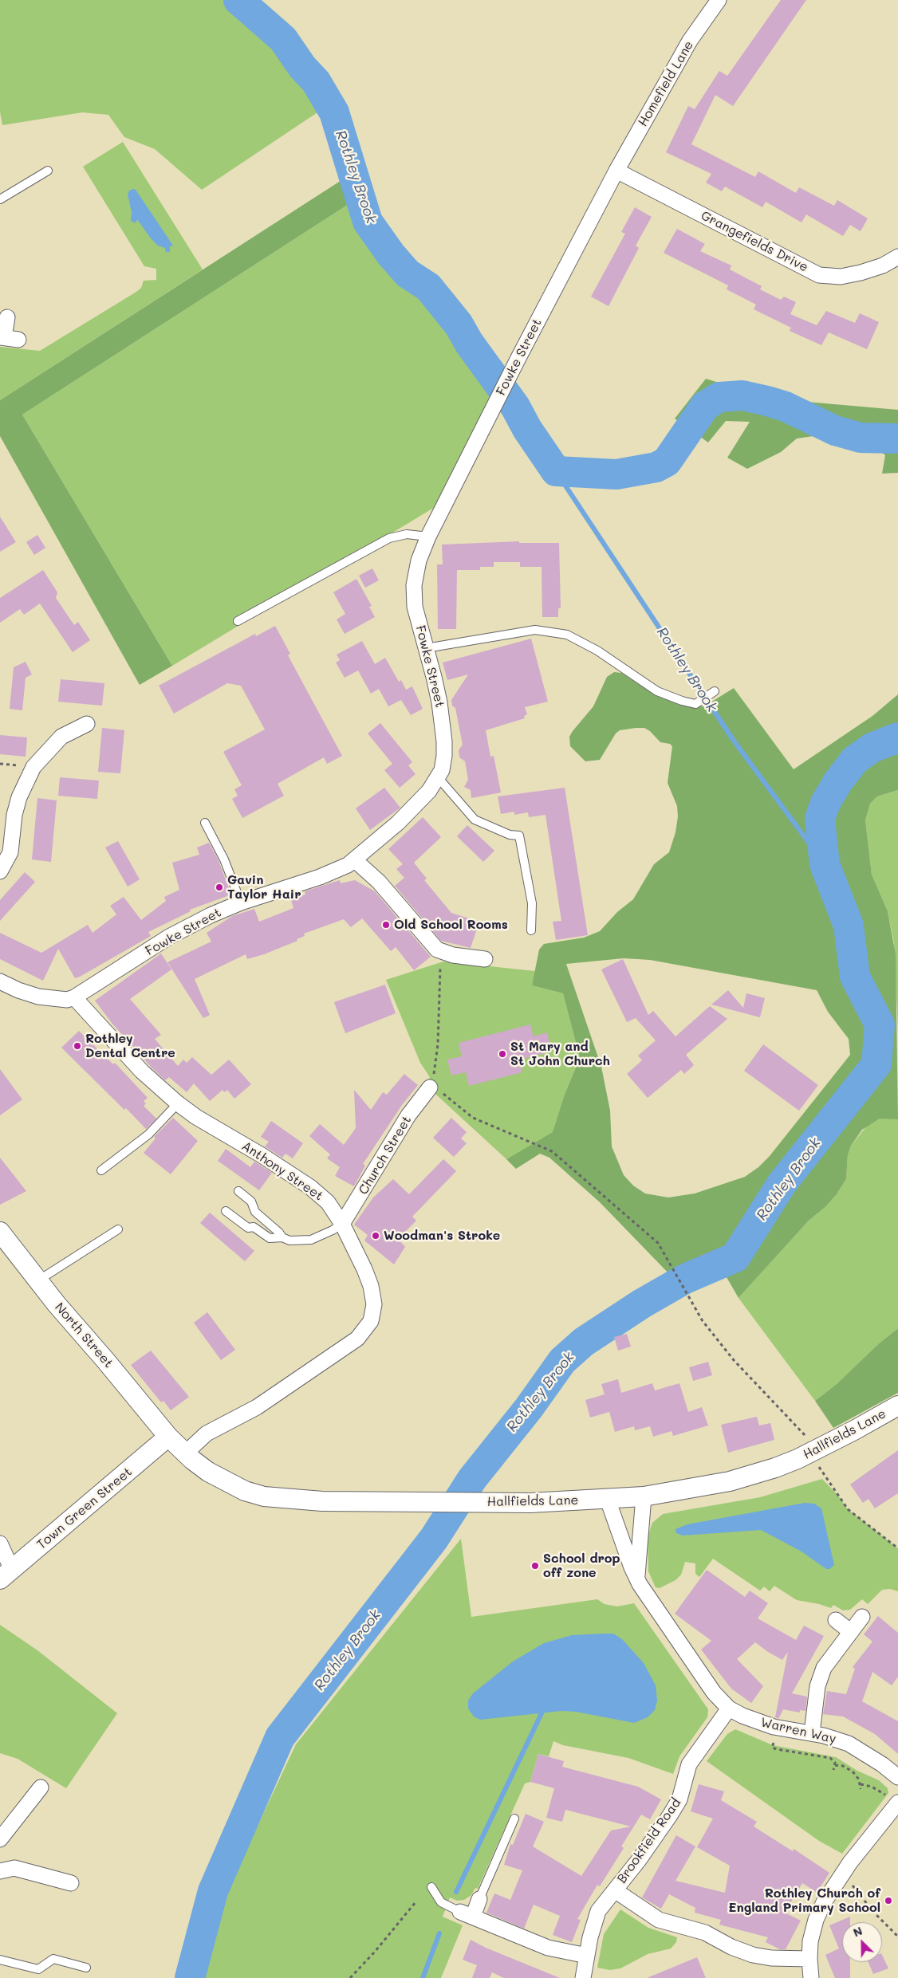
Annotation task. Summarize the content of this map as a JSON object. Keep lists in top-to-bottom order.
{
  "streets": {
    "street": [
      "Homefield Lane",
      "Grangefields Drive",
      "Fowke Street",
      "Church Street",
      "Anthony Street",
      "North Street",
      "Hallfields Lane",
      "Town Green Street",
      "Warren Way",
      "Brookfield Road"
    ]
  },
  "crossings": [
    ["Homefield Lane", "Grangefields Drive"],
    ["Homefield Lane", "Fowke Street"],
    ["Grangefields Drive", "Fowke Street"],
    ["Fowke Street", "Anthony Street"],
    ["Church Street", "Anthony Street"],
    ["Anthony Street", "Hallfields Lane"],
    ["North Street", "Hallfields Lane"],
    ["North Street", "Town Green Street"],
    ["Hallfields Lane", "Town Green Street"],
    ["Hallfields Lane", "Warren Way"],
    ["Warren Way", "Brookfield Road"]
  ],
  "water": ["Rothley Brook"],
  "places": [
    "Gavin Taylor Hair",
    "Old School Rooms",
    "Rothley Dental Centre",
    "St Mary and St John Church",
    "Woodman's Stroke",
    "School drop off zone",
    "Rothley Church of England Primary School"
  ],
  "north": "top left"
}
